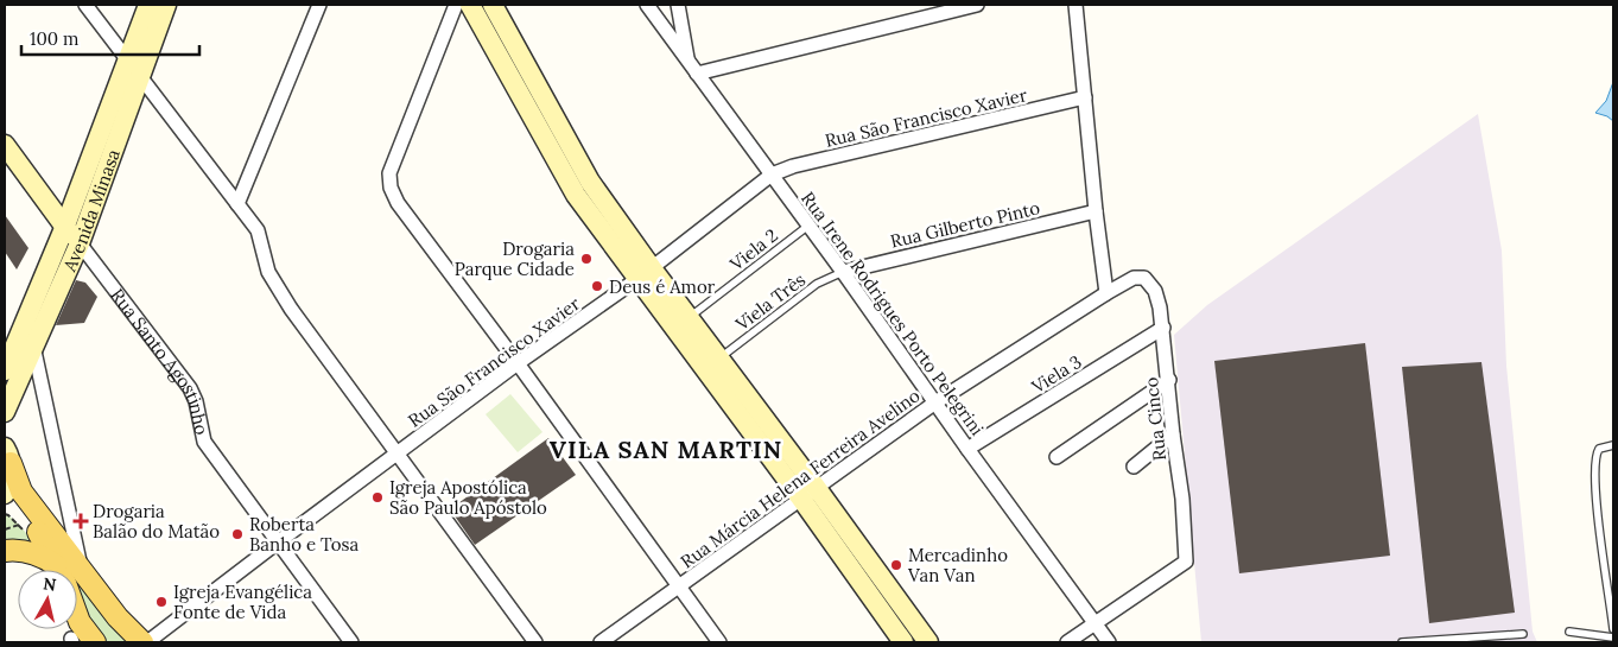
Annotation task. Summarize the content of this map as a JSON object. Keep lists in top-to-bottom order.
{
  "streets": {
    "main road": ["Avenida Minasa", "Rua Santo Agostinho"],
    "street": [
      "Rua São Francisco Xavier",
      "Rua Gilberto Pinto",
      "Rua Irene Rodrigues Porto Pelegrini",
      "Viela 3",
      "Rua Cinco",
      "Rua Márcia Helena Ferreira Avelino"
    ],
    "lane": ["Viela 2", "Viela Três"]
  },
  "crossings": [
    ["Rua São Francisco Xavier", "Rua Irene Rodrigues Porto Pelegrini"],
    ["Rua São Francisco Xavier", "Rua Santo Agostinho"],
    ["Avenida Minasa", "Rua Santo Agostinho"],
    ["Rua Gilberto Pinto", "Viela Três"],
    ["Rua Gilberto Pinto", "Rua Irene Rodrigues Porto Pelegrini"],
    ["Viela 2", "Rua Irene Rodrigues Porto Pelegrini"],
    ["Viela Três", "Rua Irene Rodrigues Porto Pelegrini"],
    ["Rua Irene Rodrigues Porto Pelegrini", "Viela 3"],
    ["Rua Irene Rodrigues Porto Pelegrini", "Rua Cinco"],
    ["Rua Irene Rodrigues Porto Pelegrini", "Rua Márcia Helena Ferreira Avelino"],
    ["Viela 3", "Rua Cinco"],
    ["Rua Cinco", "Rua Márcia Helena Ferreira Avelino"]
  ],
  "districts": ["VILA SAN MARTIN"],
  "places": {
    "other": [
      "Drogaria Parque Cidade",
      "Deus é Amor",
      "Igreja Apostólica São Paulo Apóstolo",
      "Roberta Banho e Tosa",
      "Mercadinho Van Van",
      "Igreja Evangélica Fonte de Vida"
    ],
    "health": ["Drogaria Balão do Matão"]
  },
  "scale_bar": "100 m",
  "north": "top"
}
